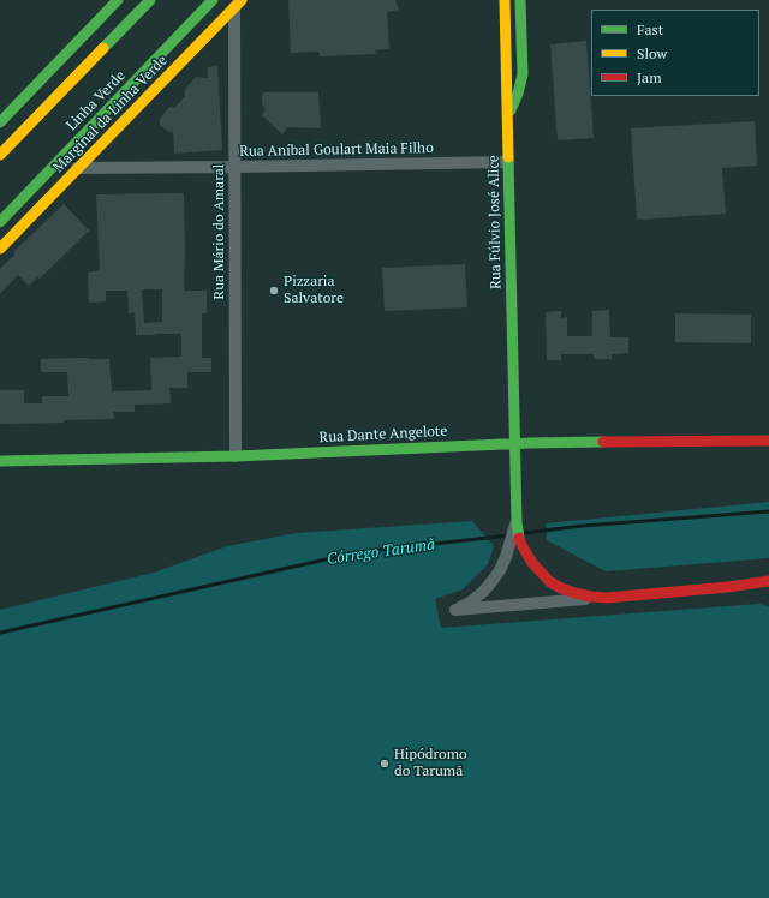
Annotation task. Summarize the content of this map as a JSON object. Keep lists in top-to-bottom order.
{
  "streets": {
    "main road": [
      "Linha Verde",
      "Marginal da Linha Verde",
      "Rua Fúlvio José Alice",
      "Rua Dante Angelote"
    ],
    "street": ["Rua Aníbal Goulart Maia Filho", "Rua Mário do Amaral"]
  },
  "crossings": [
    ["Marginal da Linha Verde", "Rua Aníbal Goulart Maia Filho"],
    ["Marginal da Linha Verde", "Rua Mário do Amaral"],
    ["Rua Aníbal Goulart Maia Filho", "Rua Fúlvio José Alice"],
    ["Rua Aníbal Goulart Maia Filho", "Rua Mário do Amaral"],
    ["Rua Fúlvio José Alice", "Rua Dante Angelote"],
    ["Rua Mário do Amaral", "Rua Dante Angelote"]
  ],
  "water": ["Córrego Tarumã"],
  "places": ["Pizzaria Salvatore", "Hipódromo do Tarumã"],
  "legend": ["Fast", "Slow", "Jam"]
}
